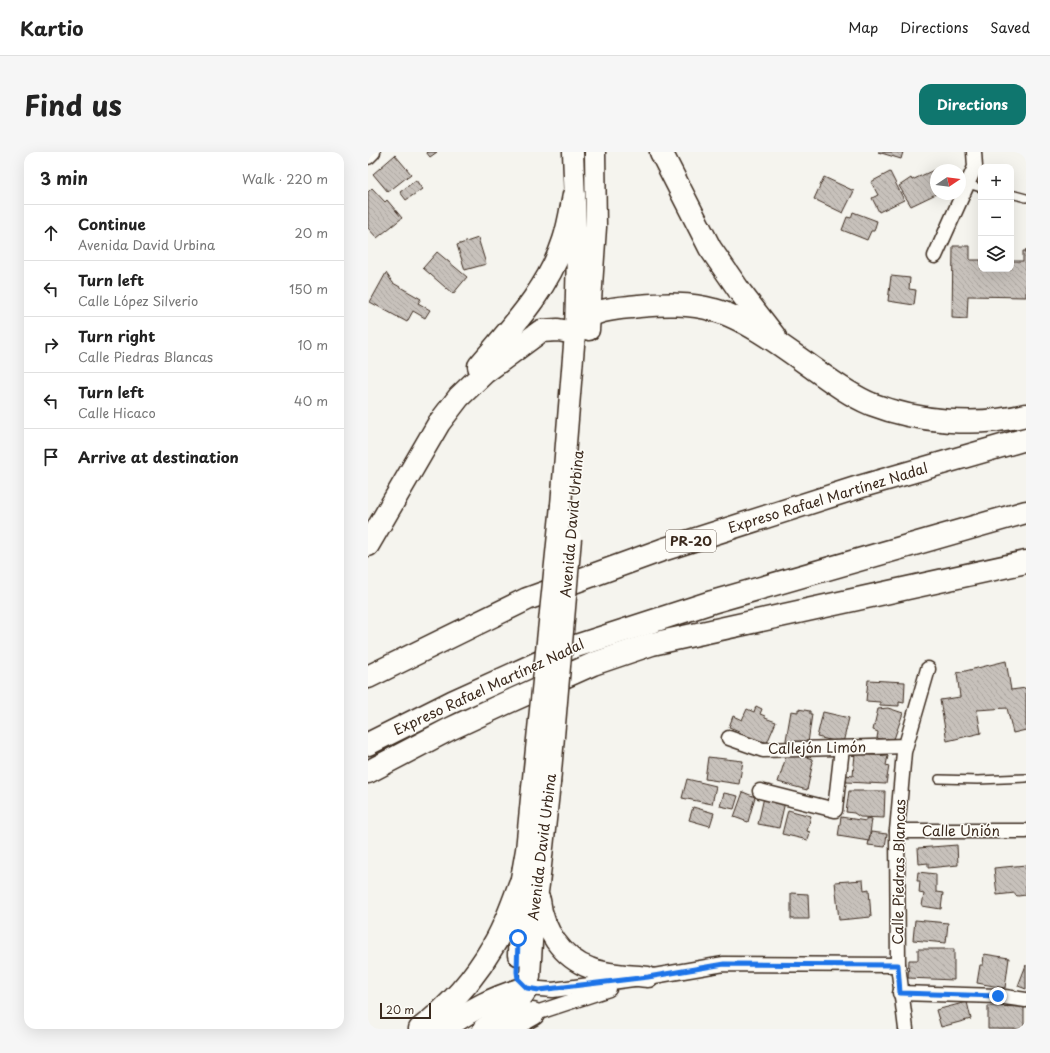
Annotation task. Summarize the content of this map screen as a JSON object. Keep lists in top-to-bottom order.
{
  "streets": {
    "highway": ["Expreso Rafael Martínez Nadal", "PR-20"],
    "street": [
      "Avenida David Urbina",
      "Callejón Limón",
      "Calle Unión",
      "Calle Piedras Blancas"
    ]
  },
  "crossings": [
    ["Callejón Limón", "Calle Piedras Blancas"],
    ["Calle Unión", "Calle Piedras Blancas"]
  ],
  "scale_bar": "20 m",
  "north": "right",
  "page": {
    "header": "Kartio",
    "nav": ["Map", "Directions", "Saved"],
    "title": "Find us",
    "buttons": "Directions",
    "heading": ["3 min", "Walk · 220 m"],
    "map_buttons": ["+", "−"],
    "list": [
      ["Continue", "Avenida David Urbina", "20 m"],
      ["Turn left", "Calle López Silverio", "150 m"],
      ["Turn right", "Calle Piedras Blancas", "10 m"],
      ["Turn left", "Calle Hicaco", "40 m"],
      "Arrive at destination"
    ],
    "scale": "20 m"
  }
}
